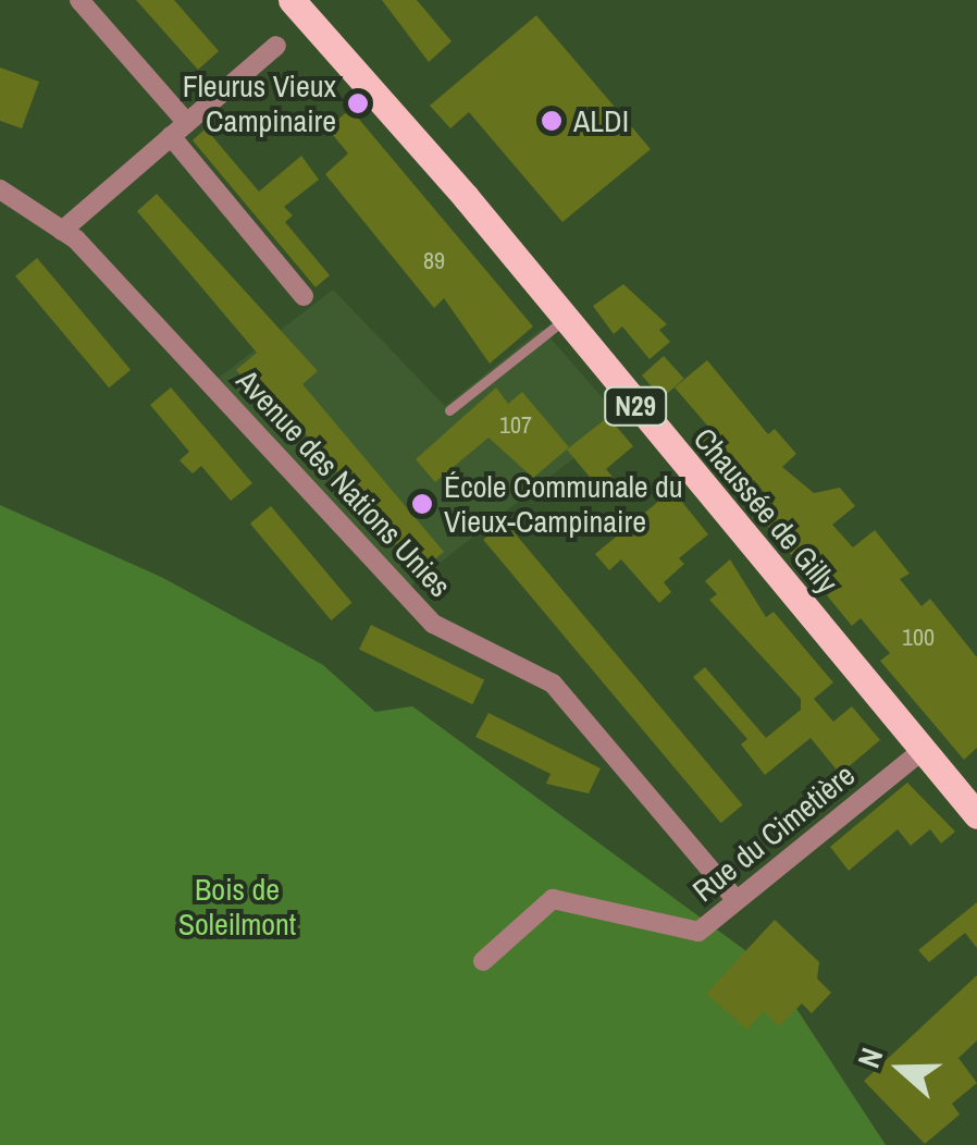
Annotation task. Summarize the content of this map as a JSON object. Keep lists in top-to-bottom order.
{
  "streets": {
    "main road": ["N29", "Chaussée de Gilly"],
    "street": ["Avenue des Nations Unies", "Rue du Cimetière"]
  },
  "crossings": [
    ["Avenue des Nations Unies", "Rue du Cimetière"],
    ["Chaussée de Gilly", "Rue du Cimetière"]
  ],
  "parks": ["Bois de Soleilmont"],
  "places": ["Fleurus Vieux Campinaire", "ALDI", "École Communale du Vieux-Campinaire"],
  "house_numbers": ["89", "107", "100"],
  "north": "left"
}
